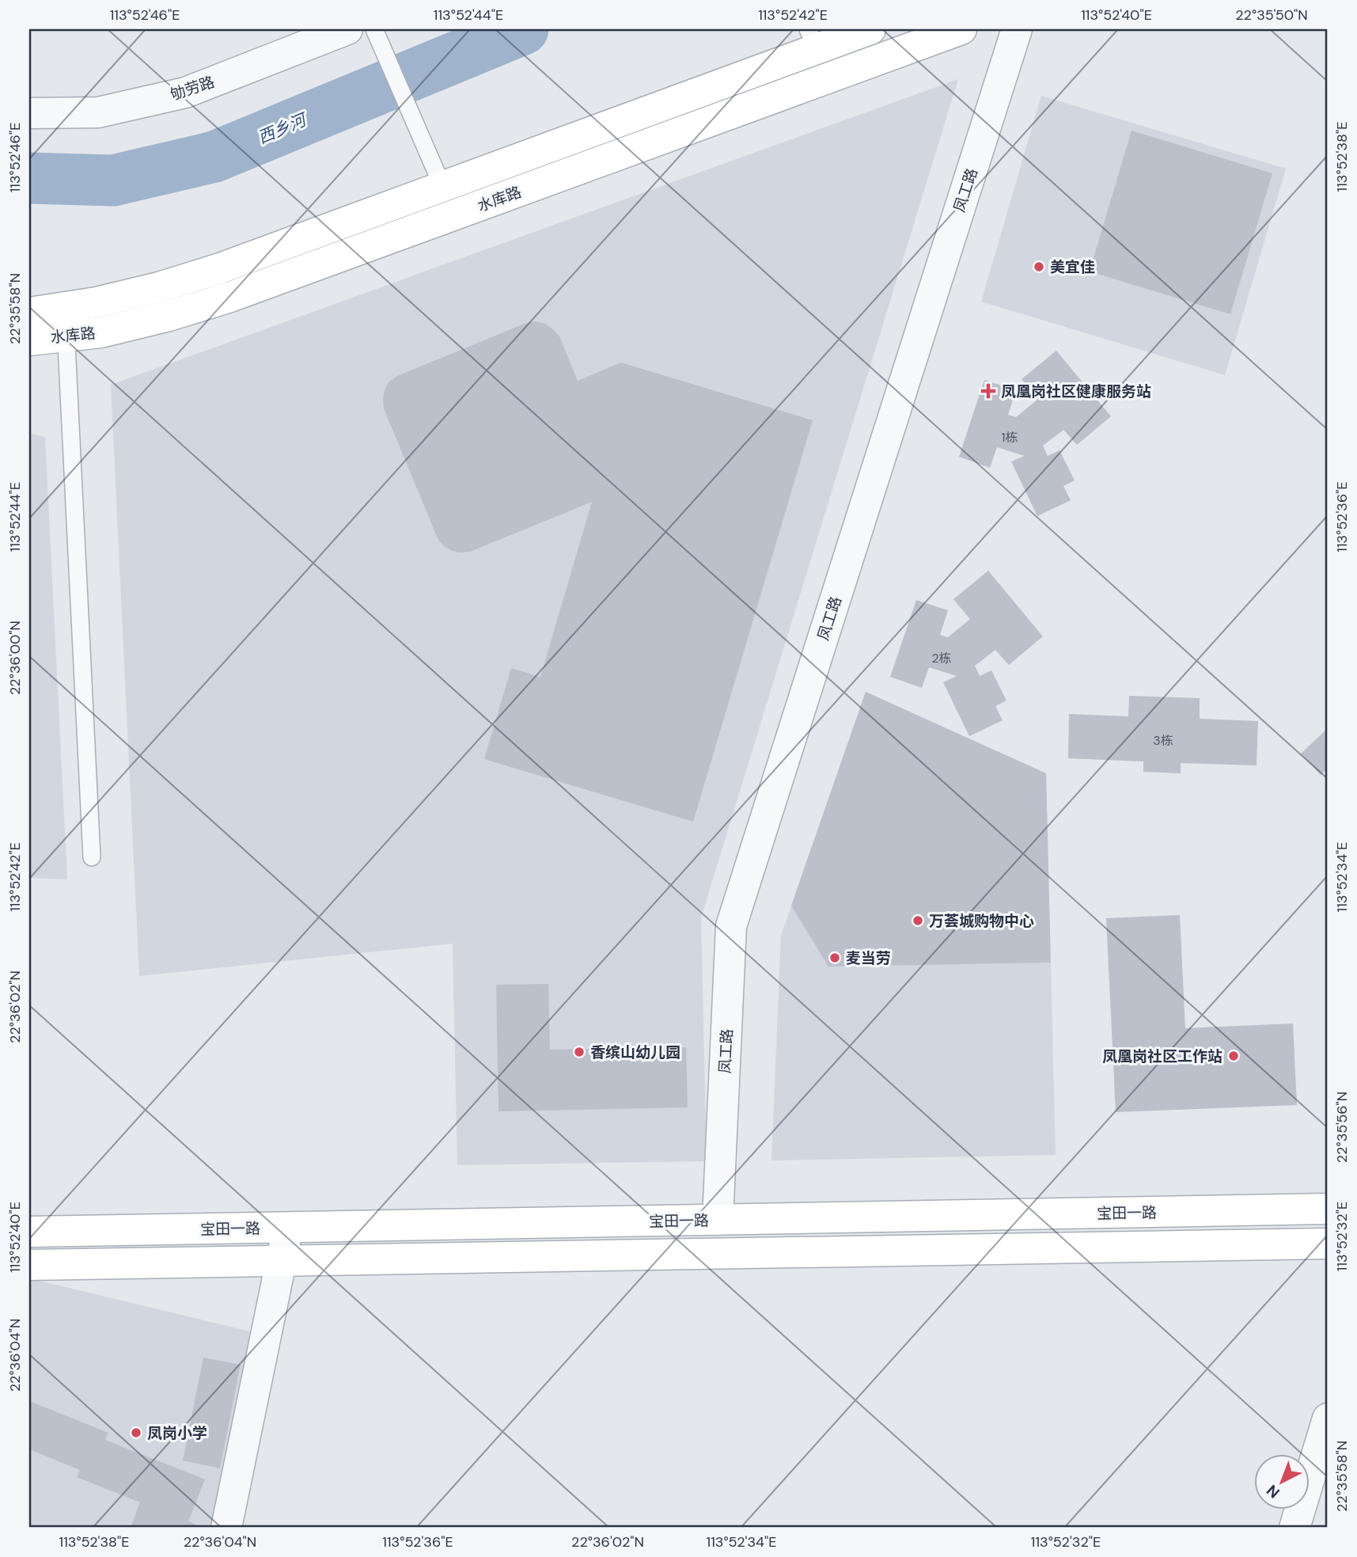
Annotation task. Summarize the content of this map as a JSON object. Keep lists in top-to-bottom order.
{
  "streets": {
    "main road": ["水库路", "宝田一路"],
    "street": ["劬劳路", "凤工路"]
  },
  "crossings": [
    ["凤工路", "宝田一路"]
  ],
  "water": ["西乡河"],
  "places": {
    "other": [
      "美宜佳",
      "万荟城购物中心",
      "麦当劳",
      "香缤山幼儿园",
      "凤凰岗社区工作站",
      "凤岗小学"
    ],
    "health": ["凤凰岗社区健康服务站"]
  },
  "house_numbers": ["1栋", "2栋", "3栋"],
  "north": "bottom left",
  "coordinates": [
    "113°52'46\"E",
    "113°52'44\"E",
    "113°52'42\"E",
    "113°52'40\"E",
    "22°35'50\"N",
    "113°52'38\"E",
    "22°35'58\"N",
    "113°52'36\"E",
    "22°36'00\"N",
    "113°52'34\"E",
    "22°36'02\"N",
    "22°35'56\"N",
    "113°52'32\"E",
    "22°36'04\"N"
  ]
}
